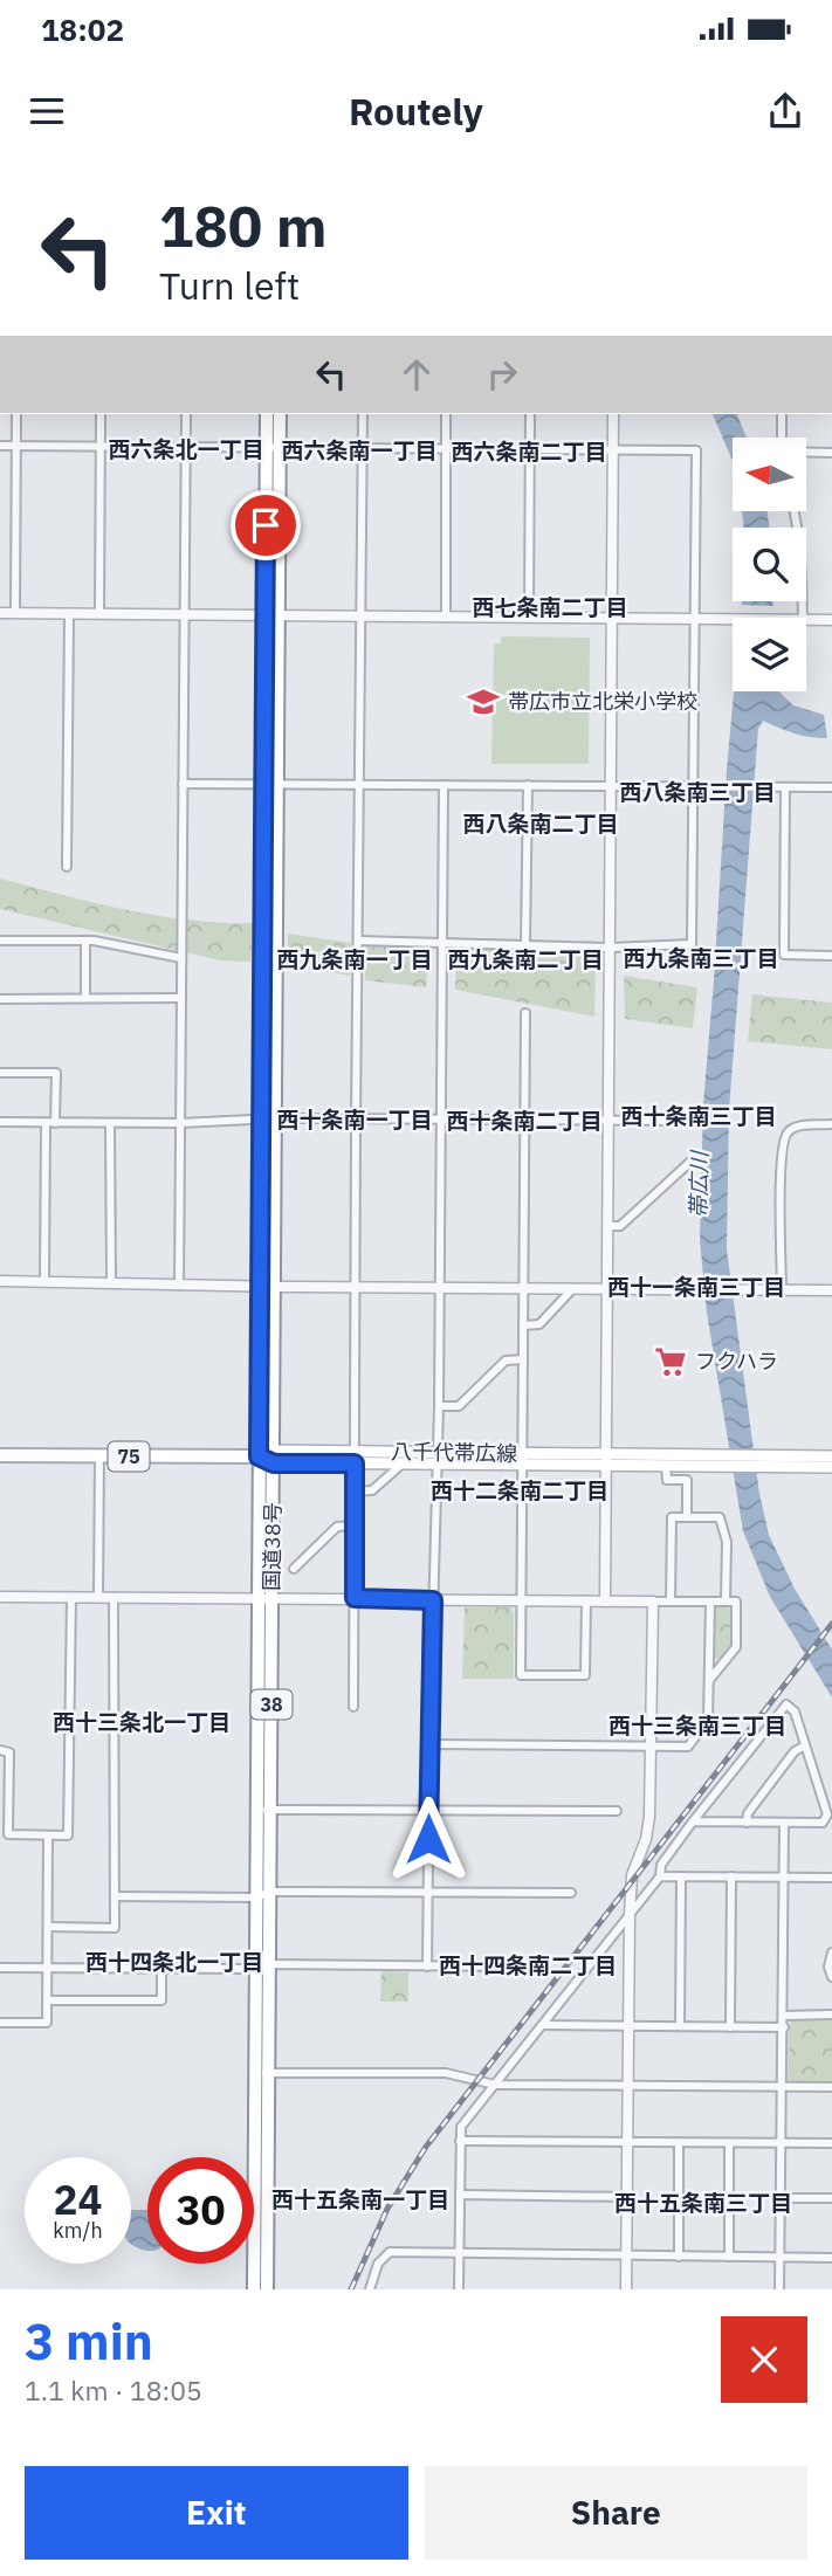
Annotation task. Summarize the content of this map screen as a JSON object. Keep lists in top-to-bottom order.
{
  "streets": {
    "main road": [
      "八千代帯広線",
      "75",
      "国道38号",
      "38"
    ]
  },
  "crossings": [
    ["八千代帯広線", "75"],
    ["八千代帯広線", "国道38号"],
    ["75", "国道38号"]
  ],
  "districts": [
    "西六条北一丁目",
    "西六条南一丁目",
    "西六条南二丁目",
    "西七条南二丁目",
    "西八条南三丁目",
    "西八条南二丁目",
    "西九条南三丁目",
    "西九条南一丁目",
    "西九条南二丁目",
    "西十条南三丁目",
    "西十条南一丁目",
    "西十条南二丁目",
    "西十一条南三丁目",
    "西十二条南二丁目",
    "西十三条北一丁目",
    "西十三条南三丁目",
    "西十四条北一丁目",
    "西十四条南二丁目",
    "西十五条南一丁目",
    "西十五条南三丁目"
  ],
  "water": ["帯広川"],
  "places": {
    "school or university": ["帯広市立北栄小学校"],
    "supermarket": ["フクハラ"]
  },
  "north": "left",
  "page": {
    "status": "18:02",
    "header": "Routely",
    "turn": ["180 m", "Turn left"],
    "speed": "24 km/h",
    "limit": "30",
    "heading": ["3 min", "1.1 km · 18:05"],
    "buttons": ["Exit", "Share"]
  }
}
